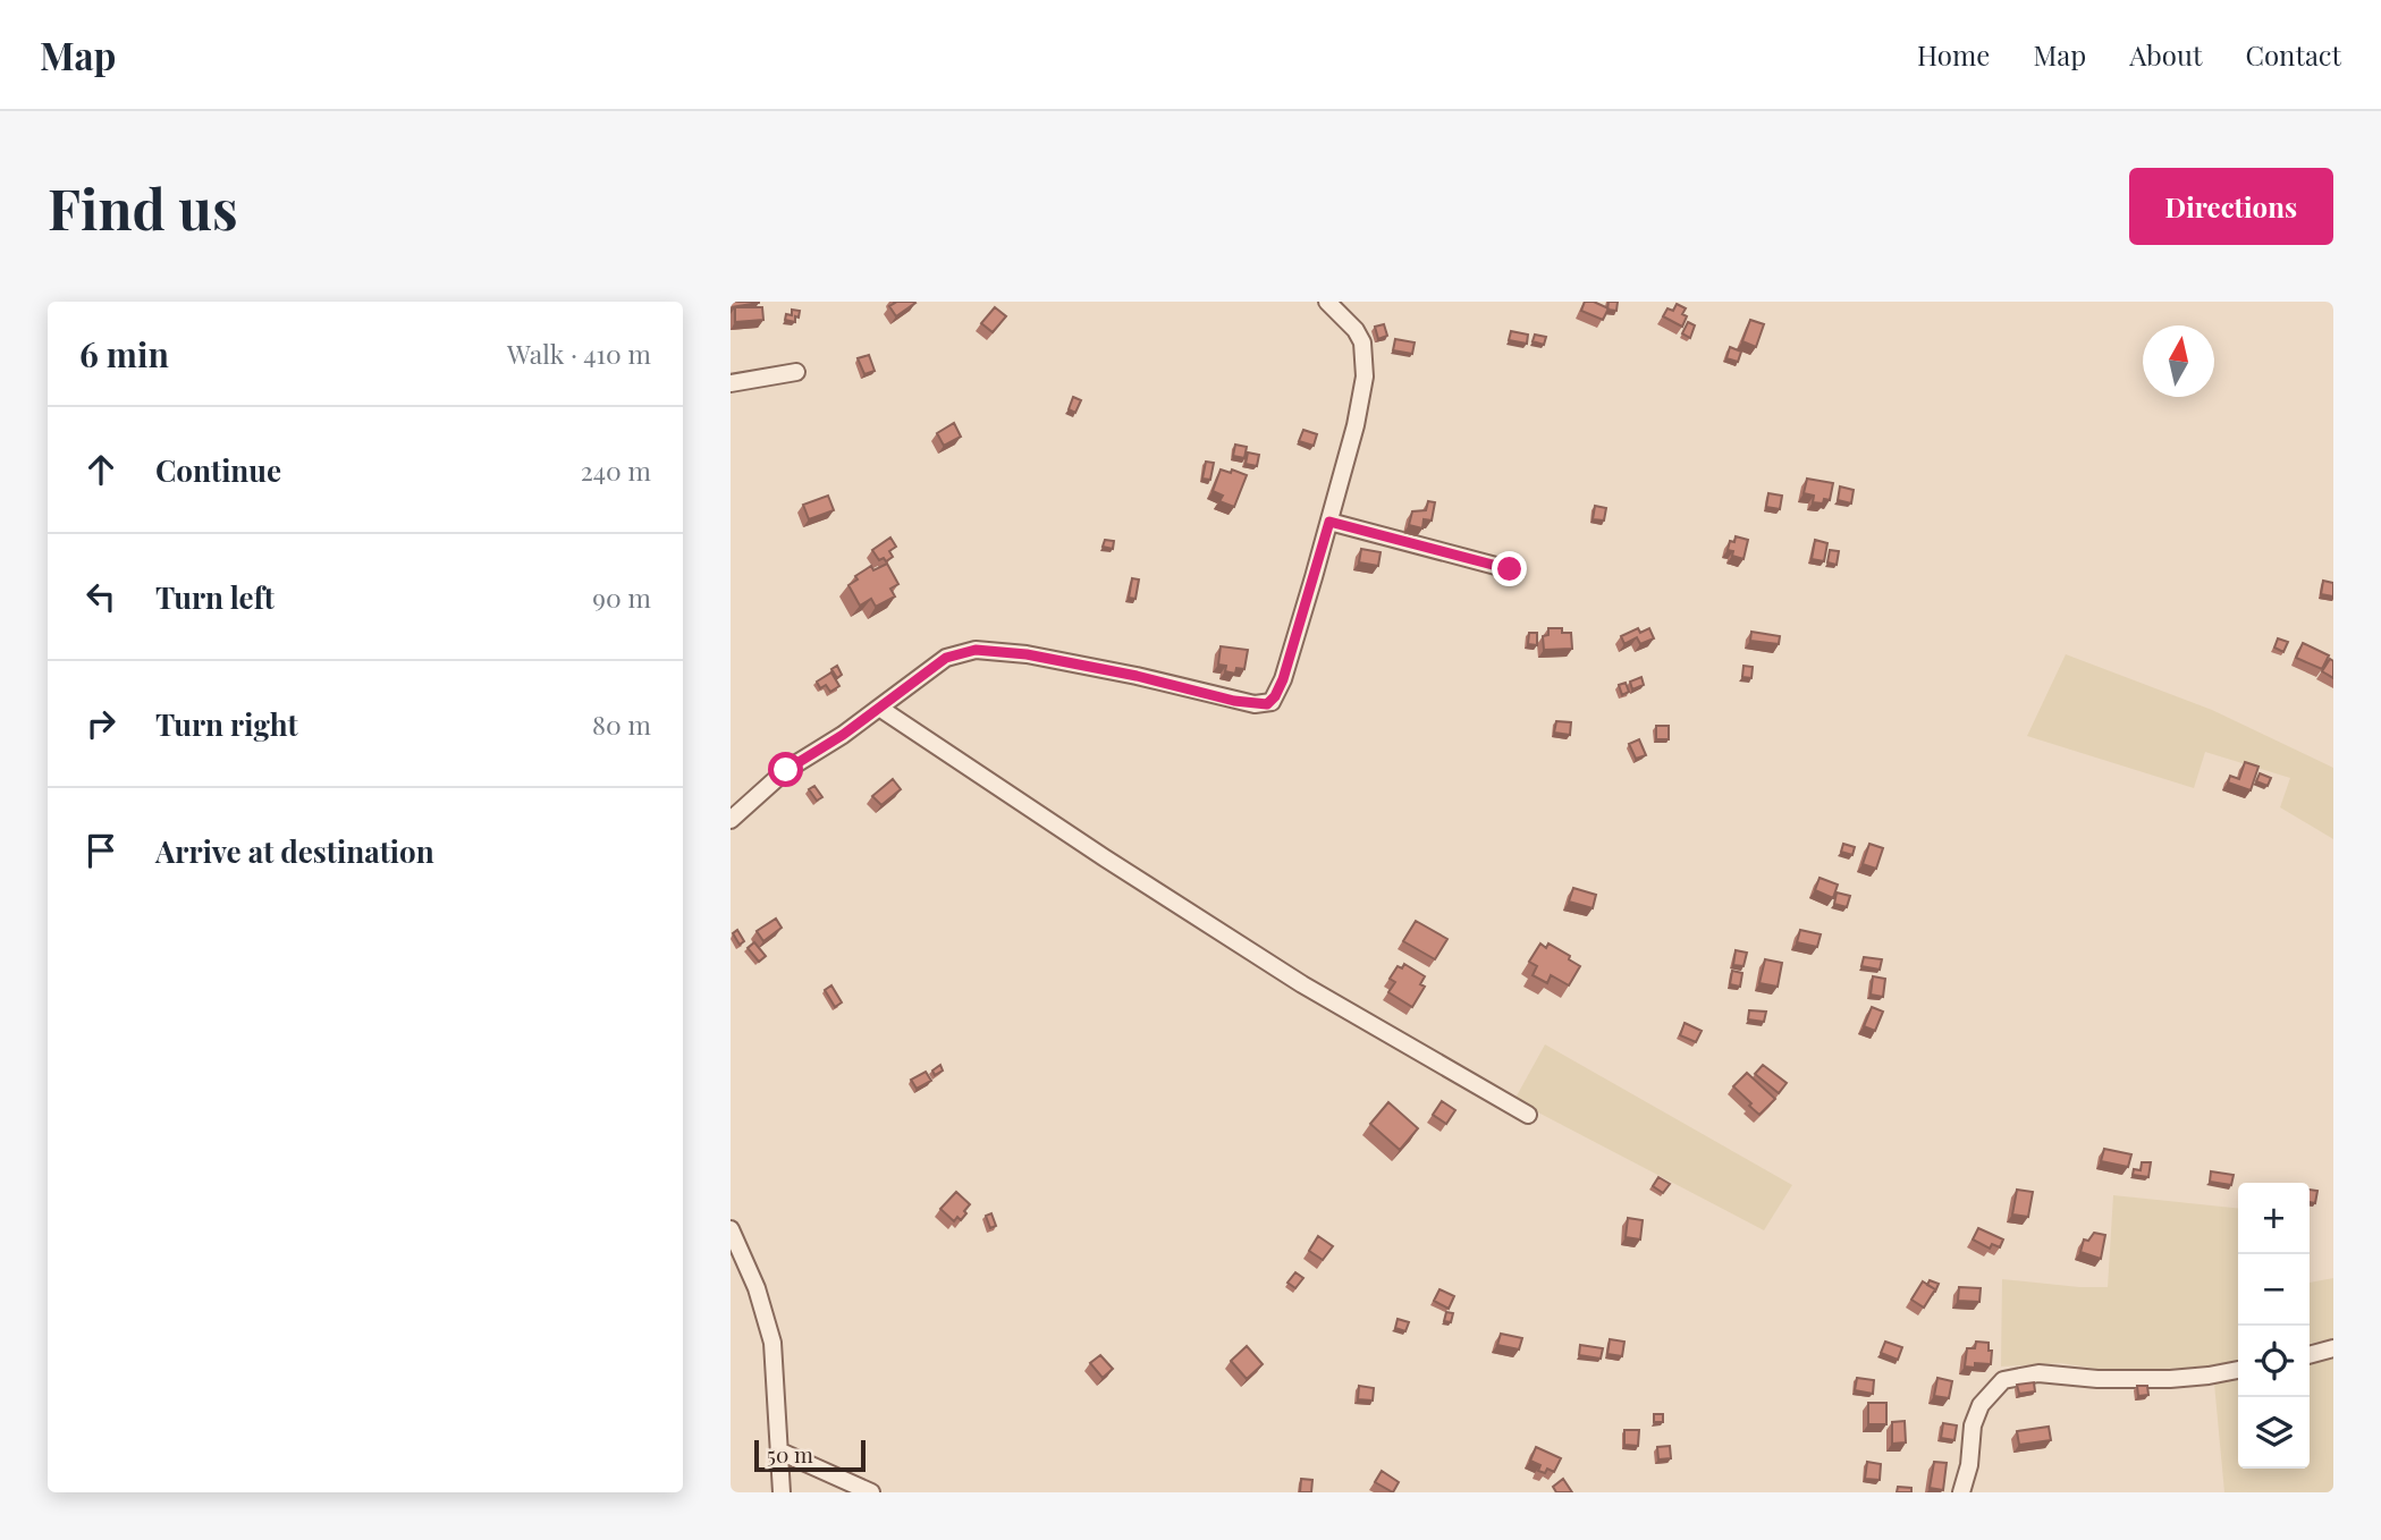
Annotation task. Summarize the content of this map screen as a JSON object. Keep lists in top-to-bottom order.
{
  "scale_bar": "50 m",
  "north": "top",
  "page": {
    "header": "Map",
    "nav": [
      "Home",
      "Map",
      "About",
      "Contact"
    ],
    "buttons": "Directions",
    "title": "Find us",
    "heading": ["6 min", "Walk · 410 m"],
    "list": [
      ["Continue", "240 m"],
      ["Turn left", "90 m"],
      ["Turn right", "80 m"],
      "Arrive at destination"
    ],
    "map_buttons": ["+", "−"],
    "scale": "50 m"
  }
}
